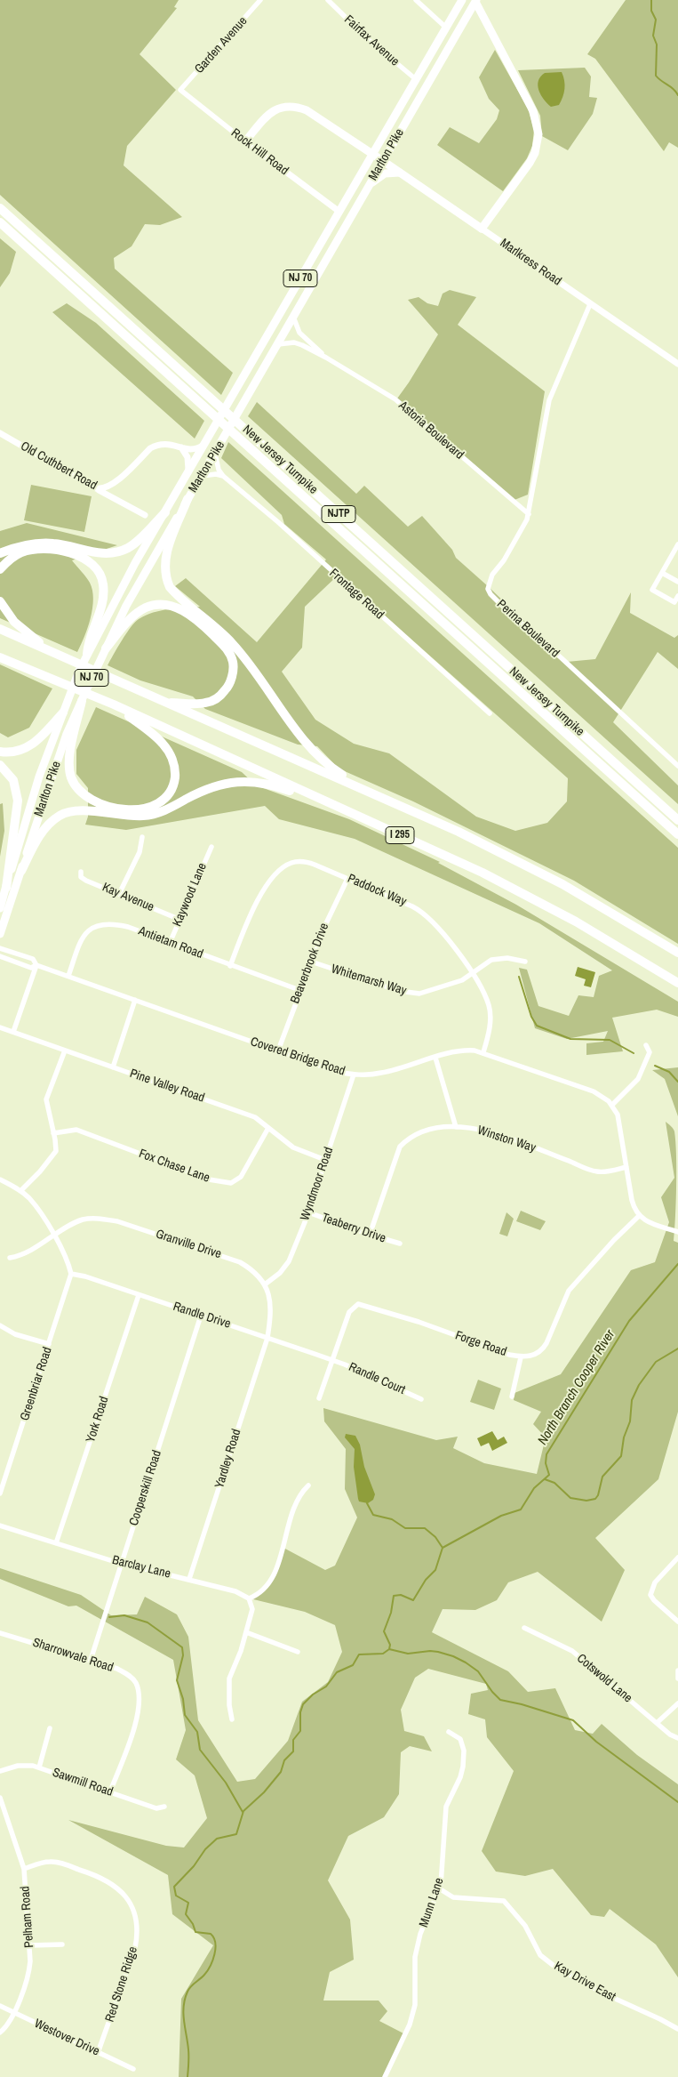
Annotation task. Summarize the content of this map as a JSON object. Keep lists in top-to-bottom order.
{
  "streets": {
    "highway": ["New Jersey Turnpike", "NJTP", "I 295"],
    "main road": ["Marlton Pike", "Marlkress Road", "NJ 70"],
    "street": [
      "Fairfax Avenue",
      "Garden Avenue",
      "Rock Hill Road",
      "Astoria Boulevard",
      "Old Cuthbert Road",
      "Frontage Road",
      "Perina Boulevard",
      "Paddock Way",
      "Kaywood Lane",
      "Kay Avenue",
      "Antietam Road",
      "Beaverbrook Drive",
      "Whitemarsh Way",
      "Covered Bridge Road",
      "Pine Valley Road",
      "Winston Way",
      "Fox Chase Lane",
      "Wyndmoor Road",
      "Teaberry Drive",
      "Granville Drive",
      "Randle Drive",
      "Forge Road",
      "Randle Court",
      "Greenbriar Road",
      "York Road",
      "Yardley Road",
      "Cooperskill Road",
      "Barclay Lane",
      "Sharrowvale Road",
      "Cotswold Lane",
      "Sawmill Road",
      "Munn Lane",
      "Pelham Road",
      "Kay Drive East",
      "Red Stone Ridge",
      "Westover Drive"
    ]
  },
  "crossings": [
    ["Fairfax Avenue", "Marlton Pike"],
    ["Garden Avenue", "Rock Hill Road"],
    ["Rock Hill Road", "Marlton Pike"],
    ["Rock Hill Road", "Marlkress Road"],
    ["Marlton Pike", "Marlkress Road"],
    ["Marlton Pike", "Astoria Boulevard"],
    ["Marlton Pike", "Old Cuthbert Road"],
    ["Marlkress Road", "Perina Boulevard"],
    ["Astoria Boulevard", "Perina Boulevard"],
    ["Paddock Way", "Antietam Road"],
    ["Paddock Way", "Beaverbrook Drive"],
    ["Paddock Way", "Whitemarsh Way"],
    ["Paddock Way", "Covered Bridge Road"],
    ["Kaywood Lane", "Kay Avenue"],
    ["Kaywood Lane", "Antietam Road"],
    ["Antietam Road", "Beaverbrook Drive"],
    ["Antietam Road", "Covered Bridge Road"],
    ["Beaverbrook Drive", "Whitemarsh Way"],
    ["Beaverbrook Drive", "Covered Bridge Road"],
    ["Covered Bridge Road", "Wyndmoor Road"],
    ["Pine Valley Road", "Fox Chase Lane"],
    ["Pine Valley Road", "Wyndmoor Road"],
    ["Winston Way", "Teaberry Drive"],
    ["Wyndmoor Road", "Teaberry Drive"],
    ["Wyndmoor Road", "Granville Drive"],
    ["Granville Drive", "Randle Drive"],
    ["Granville Drive", "Yardley Road"],
    ["Randle Drive", "Forge Road"],
    ["Randle Drive", "Randle Court"],
    ["Randle Drive", "Greenbriar Road"],
    ["Randle Drive", "York Road"],
    ["Randle Drive", "Yardley Road"],
    ["Randle Drive", "Cooperskill Road"],
    ["Forge Road", "Randle Court"],
    ["York Road", "Barclay Lane"],
    ["Yardley Road", "Barclay Lane"],
    ["Cooperskill Road", "Barclay Lane"],
    ["Cooperskill Road", "Sharrowvale Road"],
    ["Sharrowvale Road", "Sawmill Road"],
    ["Munn Lane", "Kay Drive East"],
    ["Pelham Road", "Red Stone Ridge"],
    ["Pelham Road", "Westover Drive"],
    ["Red Stone Ridge", "Westover Drive"]
  ],
  "water": ["North Branch Cooper River"]
}
